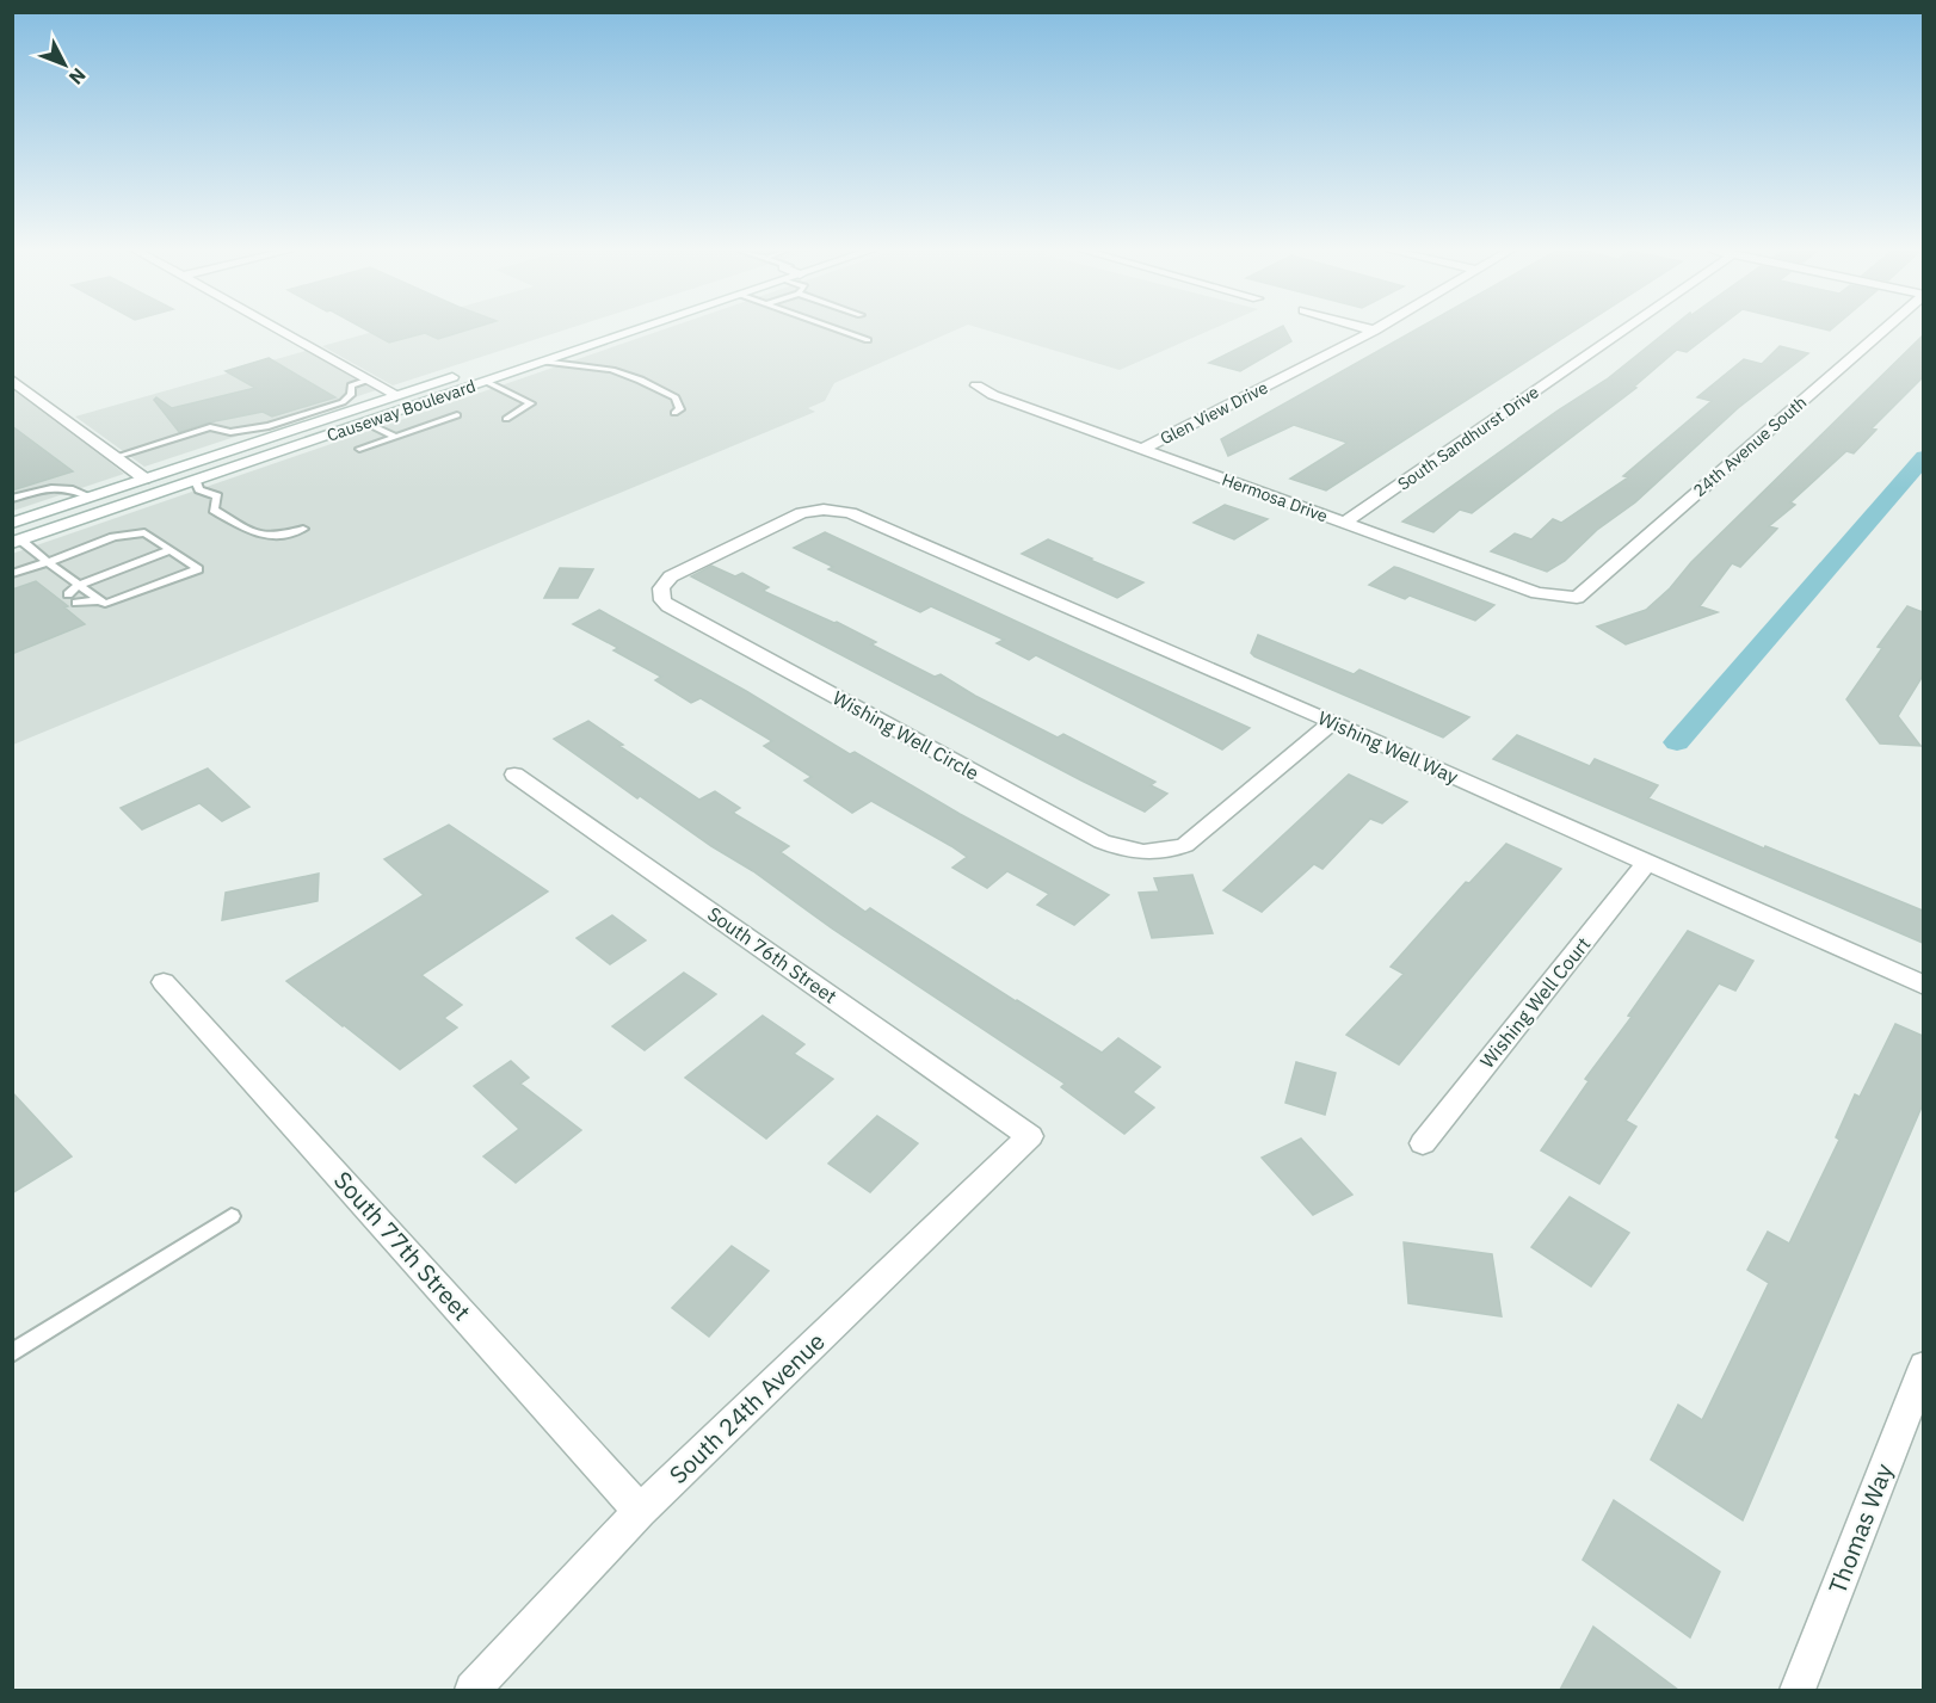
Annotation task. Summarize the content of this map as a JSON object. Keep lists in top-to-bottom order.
{
  "streets": {
    "street": [
      "Causeway Boulevard",
      "Glen View Drive",
      "South Sandhurst Drive",
      "24th Avenue South",
      "Hermosa Drive",
      "Wishing Well Circle",
      "Wishing Well Way",
      "South 76th Street",
      "Wishing Well Court",
      "South 77th Street",
      "South 24th Avenue",
      "Thomas Way"
    ]
  },
  "crossings": [
    ["Glen View Drive", "Hermosa Drive"],
    ["South Sandhurst Drive", "Hermosa Drive"],
    ["24th Avenue South", "Hermosa Drive"],
    ["Wishing Well Circle", "Wishing Well Way"],
    ["Wishing Well Way", "Wishing Well Court"],
    ["South 76th Street", "South 24th Avenue"],
    ["South 77th Street", "South 24th Avenue"]
  ],
  "north": "bottom right"
}
